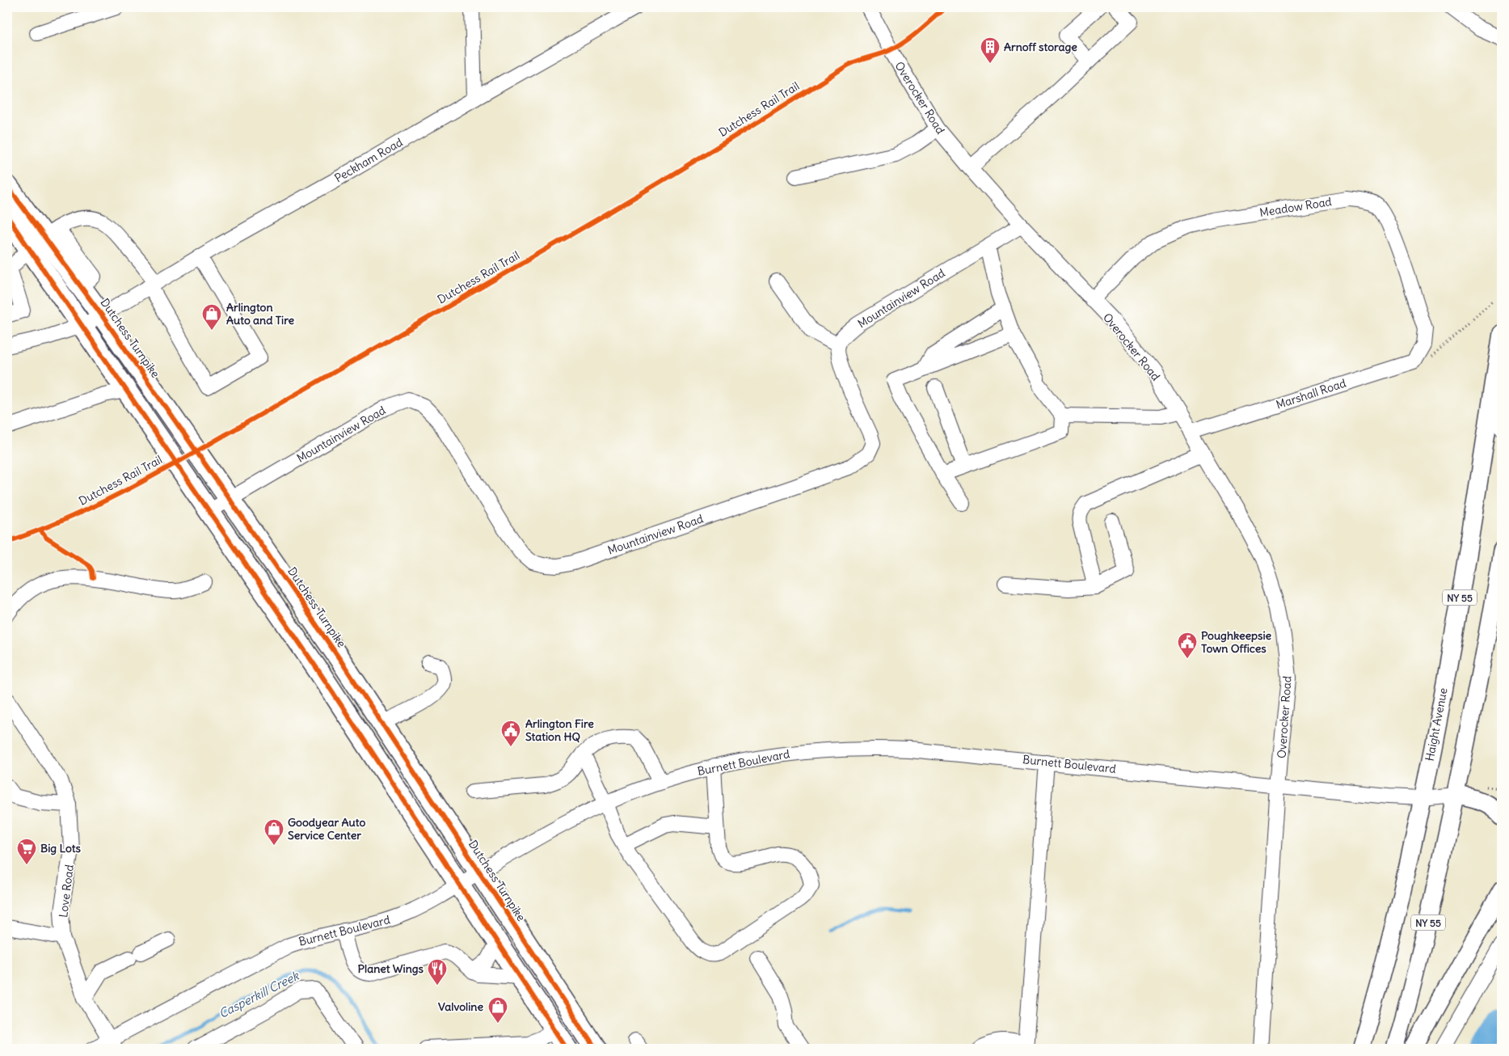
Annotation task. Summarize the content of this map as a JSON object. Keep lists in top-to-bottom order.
{
  "streets": {
    "highway": ["Dutchess Turnpike"],
    "main road": ["NY 55", "Haight Avenue"],
    "street": [
      "Overocker Road",
      "Peckham Road",
      "Meadow Road",
      "Mountainview Road",
      "Marshall Road",
      "Burnett Boulevard",
      "Love Road"
    ],
    "cycle path": ["Dutchess Rail Trail"]
  },
  "crossings": [
    ["Overocker Road", "Meadow Road"],
    ["Overocker Road", "Mountainview Road"],
    ["Overocker Road", "Marshall Road"],
    ["Overocker Road", "Burnett Boulevard"],
    ["Peckham Road", "Dutchess Turnpike"],
    ["Meadow Road", "Marshall Road"],
    ["Mountainview Road", "Dutchess Turnpike"],
    ["Dutchess Turnpike", "Burnett Boulevard"],
    ["NY 55", "Haight Avenue"],
    ["NY 55", "Burnett Boulevard"],
    ["Haight Avenue", "Burnett Boulevard"],
    ["Burnett Boulevard", "Love Road"]
  ],
  "water": ["Casperkill Creek"],
  "places": {
    "building": ["Arnoff storage"],
    "shop": ["Arlington Auto and Tire", "Goodyear Auto Service Center", "Valvoline"],
    "public building": ["Poughkeepsie Town Offices", "Arlington Fire Station HQ"],
    "supermarket": ["Big Lots"],
    "restaurant": ["Planet Wings"]
  }
}
